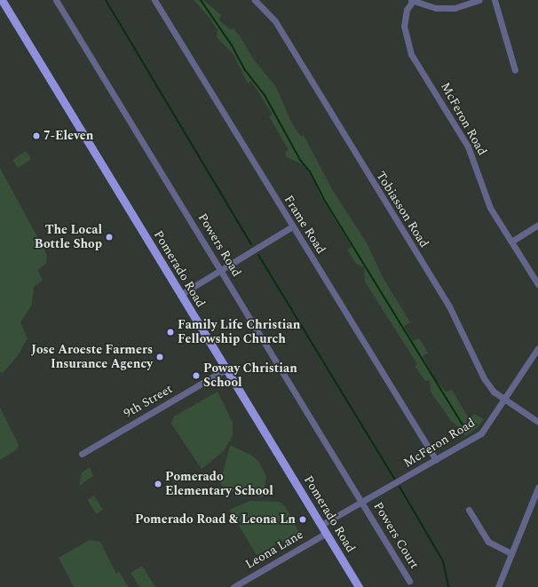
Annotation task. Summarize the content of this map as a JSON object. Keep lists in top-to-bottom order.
{
  "streets": {
    "main road": ["Pomerado Road"],
    "street": [
      "McFeron Road",
      "Tobiasson Road",
      "Frame Road",
      "Powers Road",
      "9th Street",
      "Powers Court",
      "Leona Lane"
    ]
  },
  "crossings": [
    ["McFeron Road", "Tobiasson Road"],
    ["McFeron Road", "Frame Road"],
    ["McFeron Road", "Powers Road"],
    ["McFeron Road", "Pomerado Road"],
    ["McFeron Road", "Powers Court"],
    ["Powers Road", "Powers Court"],
    ["Pomerado Road", "9th Street"],
    ["Pomerado Road", "Leona Lane"]
  ],
  "places": [
    "7-Eleven",
    "The Local Bottle Shop",
    "Family Life Christian Fellowship Church",
    "Jose Aroeste Farmers Insurance Agency",
    "Poway Christian School",
    "Pomerado Elementary School",
    "Pomerado Road & Leona Ln"
  ]
}
